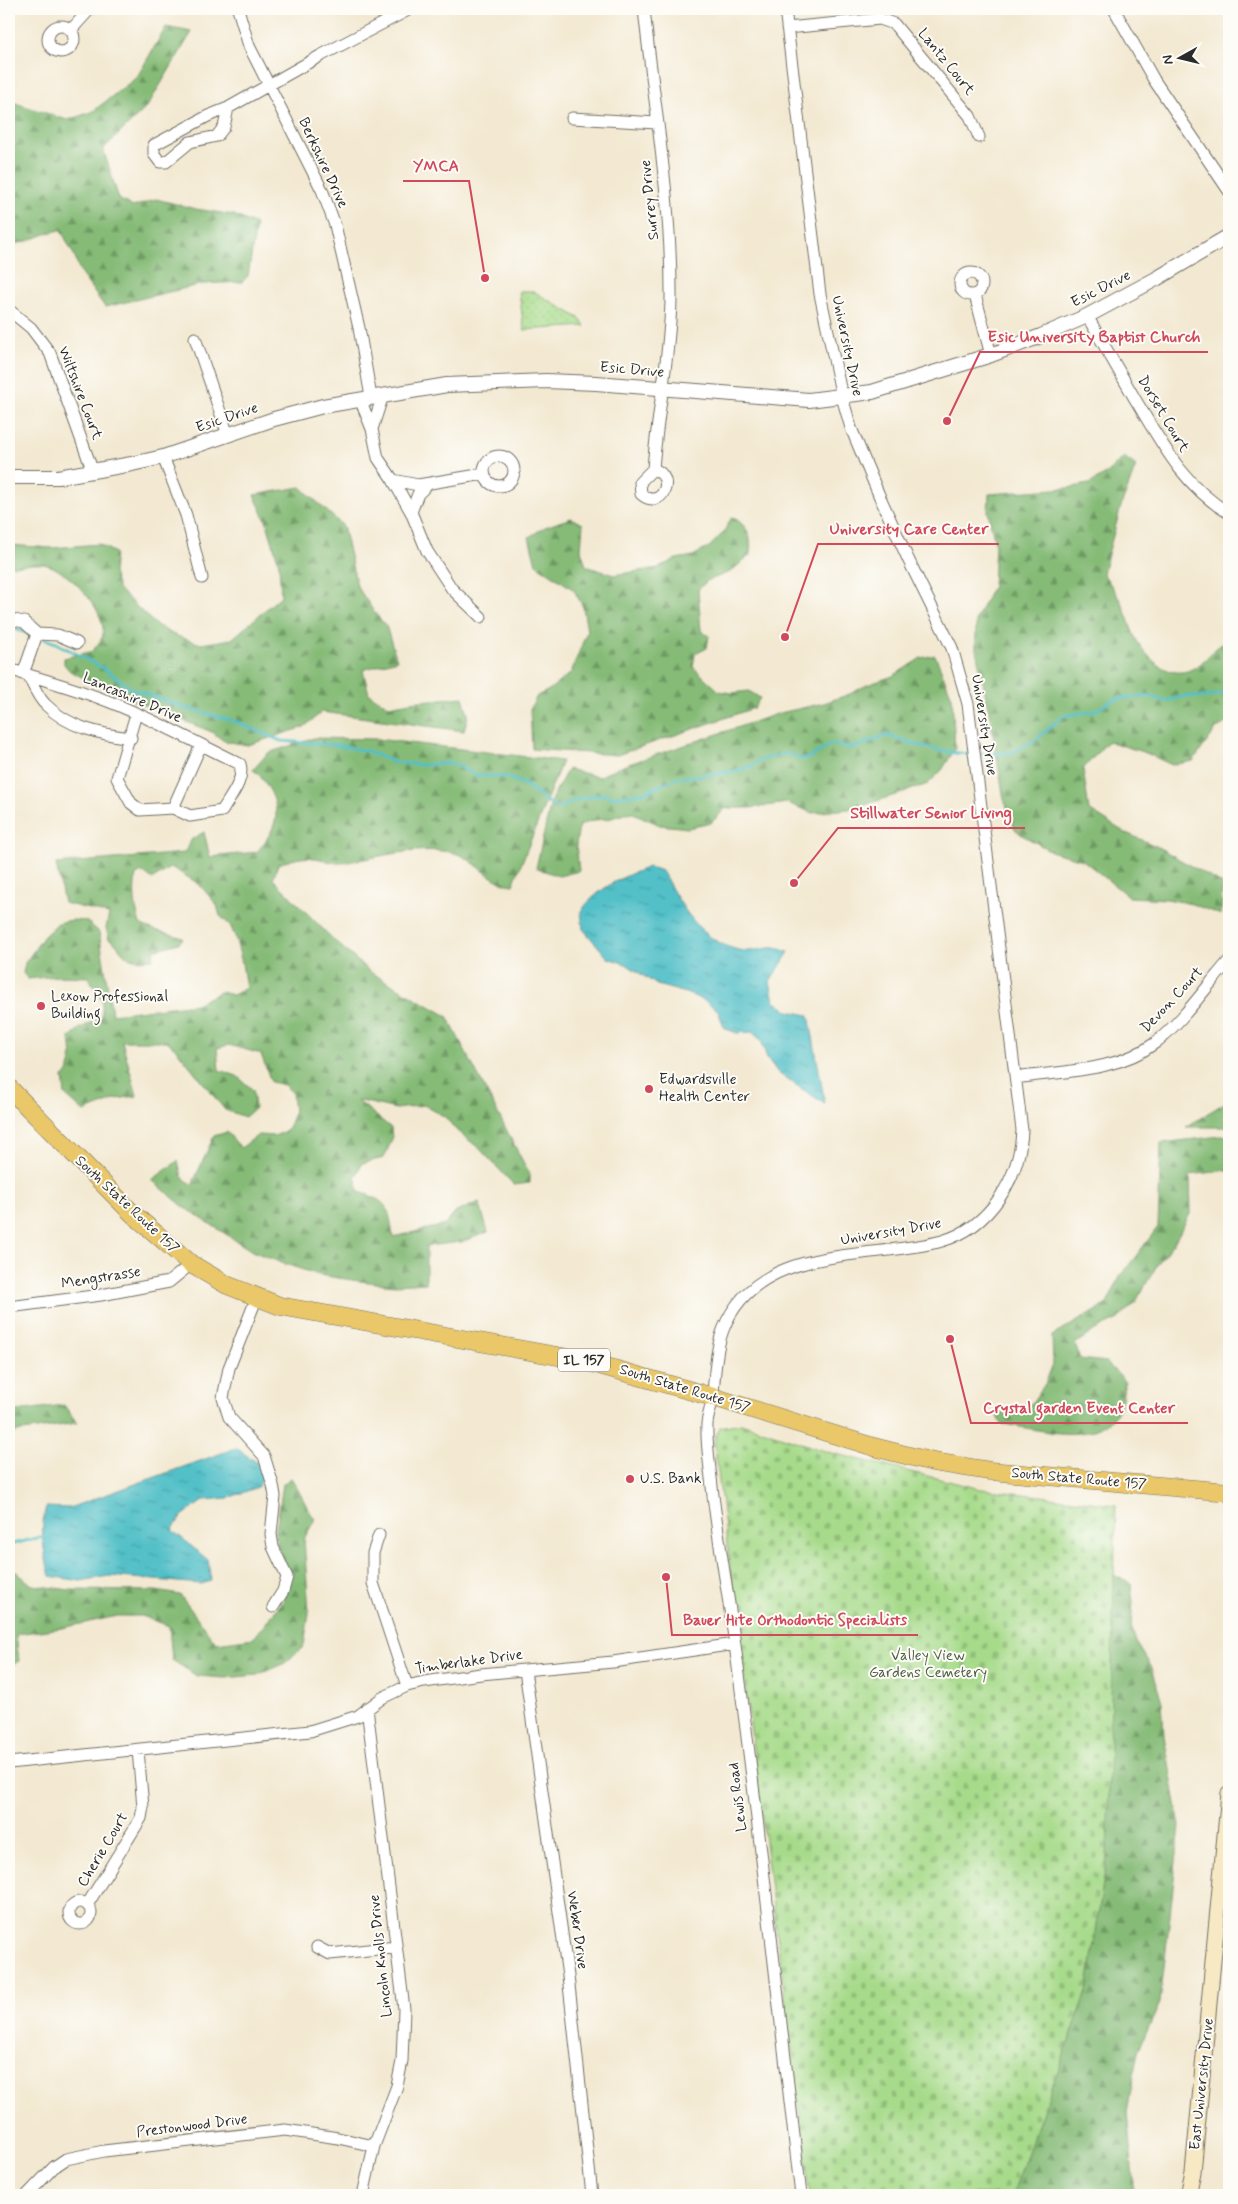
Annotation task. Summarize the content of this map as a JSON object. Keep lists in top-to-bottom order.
{
  "streets": {
    "main road": ["South State Route 157", "IL 157", "East University Drive"],
    "street": [
      "Lantz Court",
      "Berkshire Drive",
      "Surrey Drive",
      "Esic Drive",
      "University Drive",
      "Wiltshire Court",
      "Dorset Court",
      "Lancashire Drive",
      "Devon Court",
      "Mengstrasse",
      "Timberlake Drive",
      "Lewis Road",
      "Cherie Court",
      "Weber Drive",
      "Lincoln Knolls Drive",
      "Prestonwood Drive"
    ]
  },
  "crossings": [
    ["Lantz Court", "University Drive"],
    ["Berkshire Drive", "Esic Drive"],
    ["Surrey Drive", "Esic Drive"],
    ["Esic Drive", "University Drive"],
    ["Esic Drive", "Wiltshire Court"],
    ["Esic Drive", "Dorset Court"],
    ["University Drive", "Devon Court"],
    ["University Drive", "South State Route 157"],
    ["University Drive", "Lewis Road"],
    ["South State Route 157", "Mengstrasse"],
    ["South State Route 157", "Lewis Road"],
    ["Timberlake Drive", "Lewis Road"],
    ["Timberlake Drive", "Cherie Court"],
    ["Timberlake Drive", "Weber Drive"],
    ["Timberlake Drive", "Lincoln Knolls Drive"],
    ["Lincoln Knolls Drive", "Prestonwood Drive"]
  ],
  "parks": ["Valley View Gardens Cemetery"],
  "places": [
    "YMCA",
    "Esic University Baptist Church",
    "University Care Center",
    "Stillwater Senior Living",
    "Lexow Professional Building",
    "Edwardsville Health Center",
    "Crystal garden Event Center",
    "U.S. Bank",
    "Bauer Hite Orthodontic Specialists"
  ],
  "north": "left"
}
